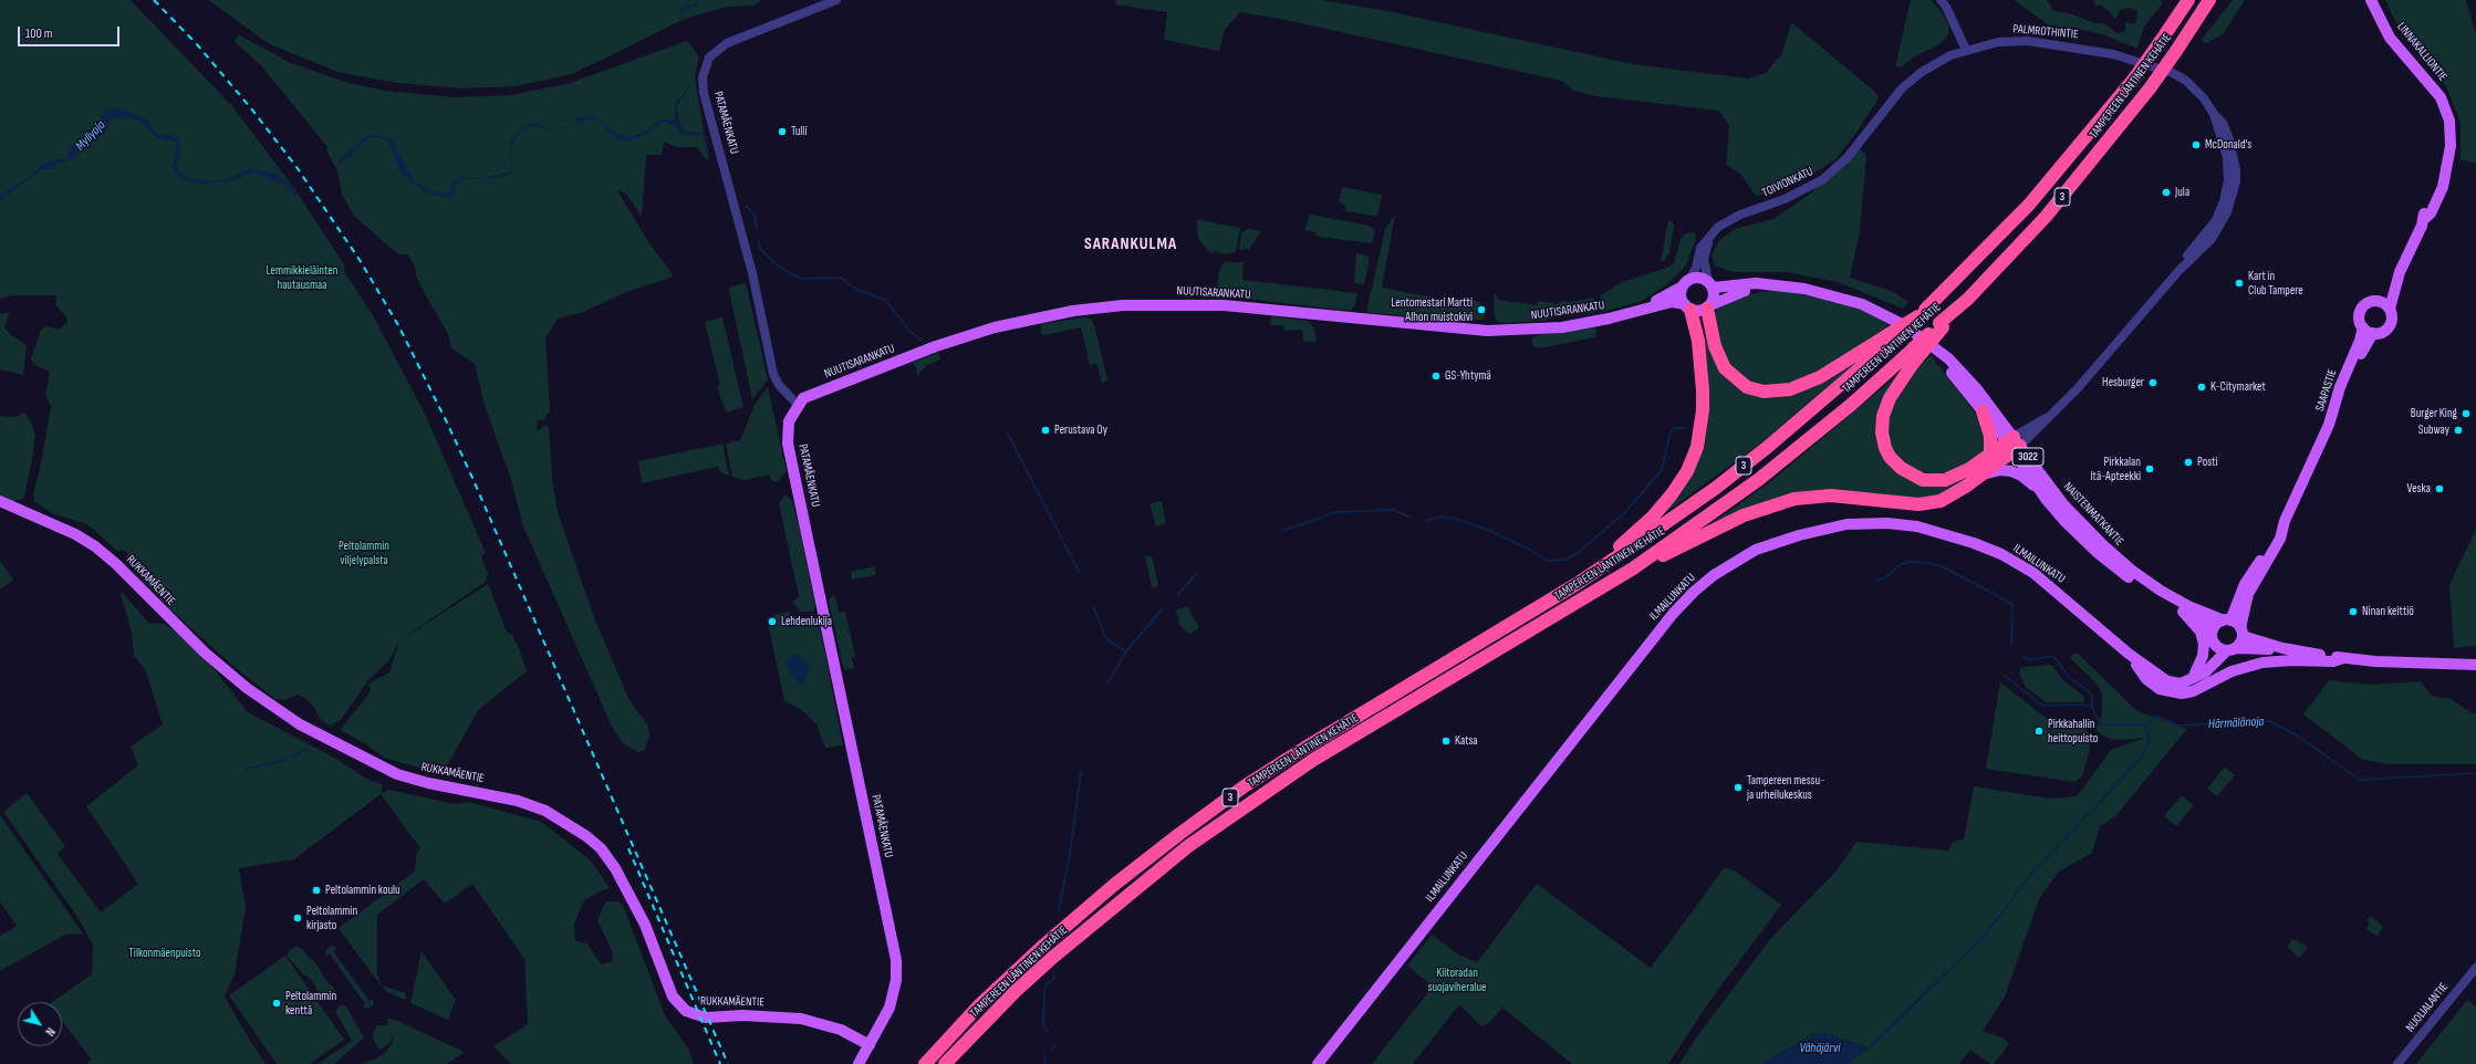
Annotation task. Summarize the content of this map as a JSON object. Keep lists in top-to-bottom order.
{
  "streets": {
    "highway": ["TAMPEREEN LÄNTINEN KEHÄTIE", "3"],
    "main road": [
      "LINNAKALLIONTIE",
      "PATAMÄENKATU",
      "NUUTISARANKATU",
      "SAAPASTIE",
      "3022",
      "NAISTENMATKANTIE",
      "ILMAILUNKATU",
      "RUKKAMÄENTIE"
    ],
    "street": ["PALMROTHINTIE", "TOIVIONKATU", "NUOLIALANTIE"]
  },
  "crossings": [
    ["PALMROTHINTIE", "TOIVIONKATU"],
    ["PALMROTHINTIE", "NAISTENMATKANTIE"],
    ["PATAMÄENKATU", "NUUTISARANKATU"],
    ["PATAMÄENKATU", "RUKKAMÄENTIE"],
    ["TOIVIONKATU", "NUUTISARANKATU"],
    ["TOIVIONKATU", "NAISTENMATKANTIE"],
    ["NUUTISARANKATU", "NAISTENMATKANTIE"],
    ["SAAPASTIE", "3022"],
    ["SAAPASTIE", "NAISTENMATKANTIE"],
    ["SAAPASTIE", "ILMAILUNKATU"],
    ["3022", "NAISTENMATKANTIE"],
    ["3022", "ILMAILUNKATU"],
    ["NAISTENMATKANTIE", "ILMAILUNKATU"]
  ],
  "districts": ["SARANKULMA"],
  "water": ["Myllyoja", "Härmälänoja", "Vähäjärvi"],
  "parks": [
    "Lemmikkieläinten hautausmaa",
    "Peltolammin viljelypalsta",
    "Tilkonmäenpuisto",
    "Kiitoradan suojaviheralue"
  ],
  "places": [
    "Tulli",
    "McDonald's",
    "Jula",
    "Kart in Club Tampere",
    "Lentomestari Martti Alhon muistokivi",
    "GS-Yhtymä",
    "Hesburger",
    "K-Citymarket",
    "Burger King",
    "Perustava Oy",
    "Subway",
    "Posti",
    "Pirkkalan Itä-Apteekki",
    "Veska",
    "Ninan keittiö",
    "Lehdenlukija",
    "Pirkkahallin heittopuisto",
    "Katsa",
    "Tampereen messu- ja urheilukeskus",
    "Peltolammin koulu",
    "Peltolammin kirjasto",
    "Peltolammin kenttä"
  ],
  "scale_bar": "100 m",
  "north": "bottom right"
}
